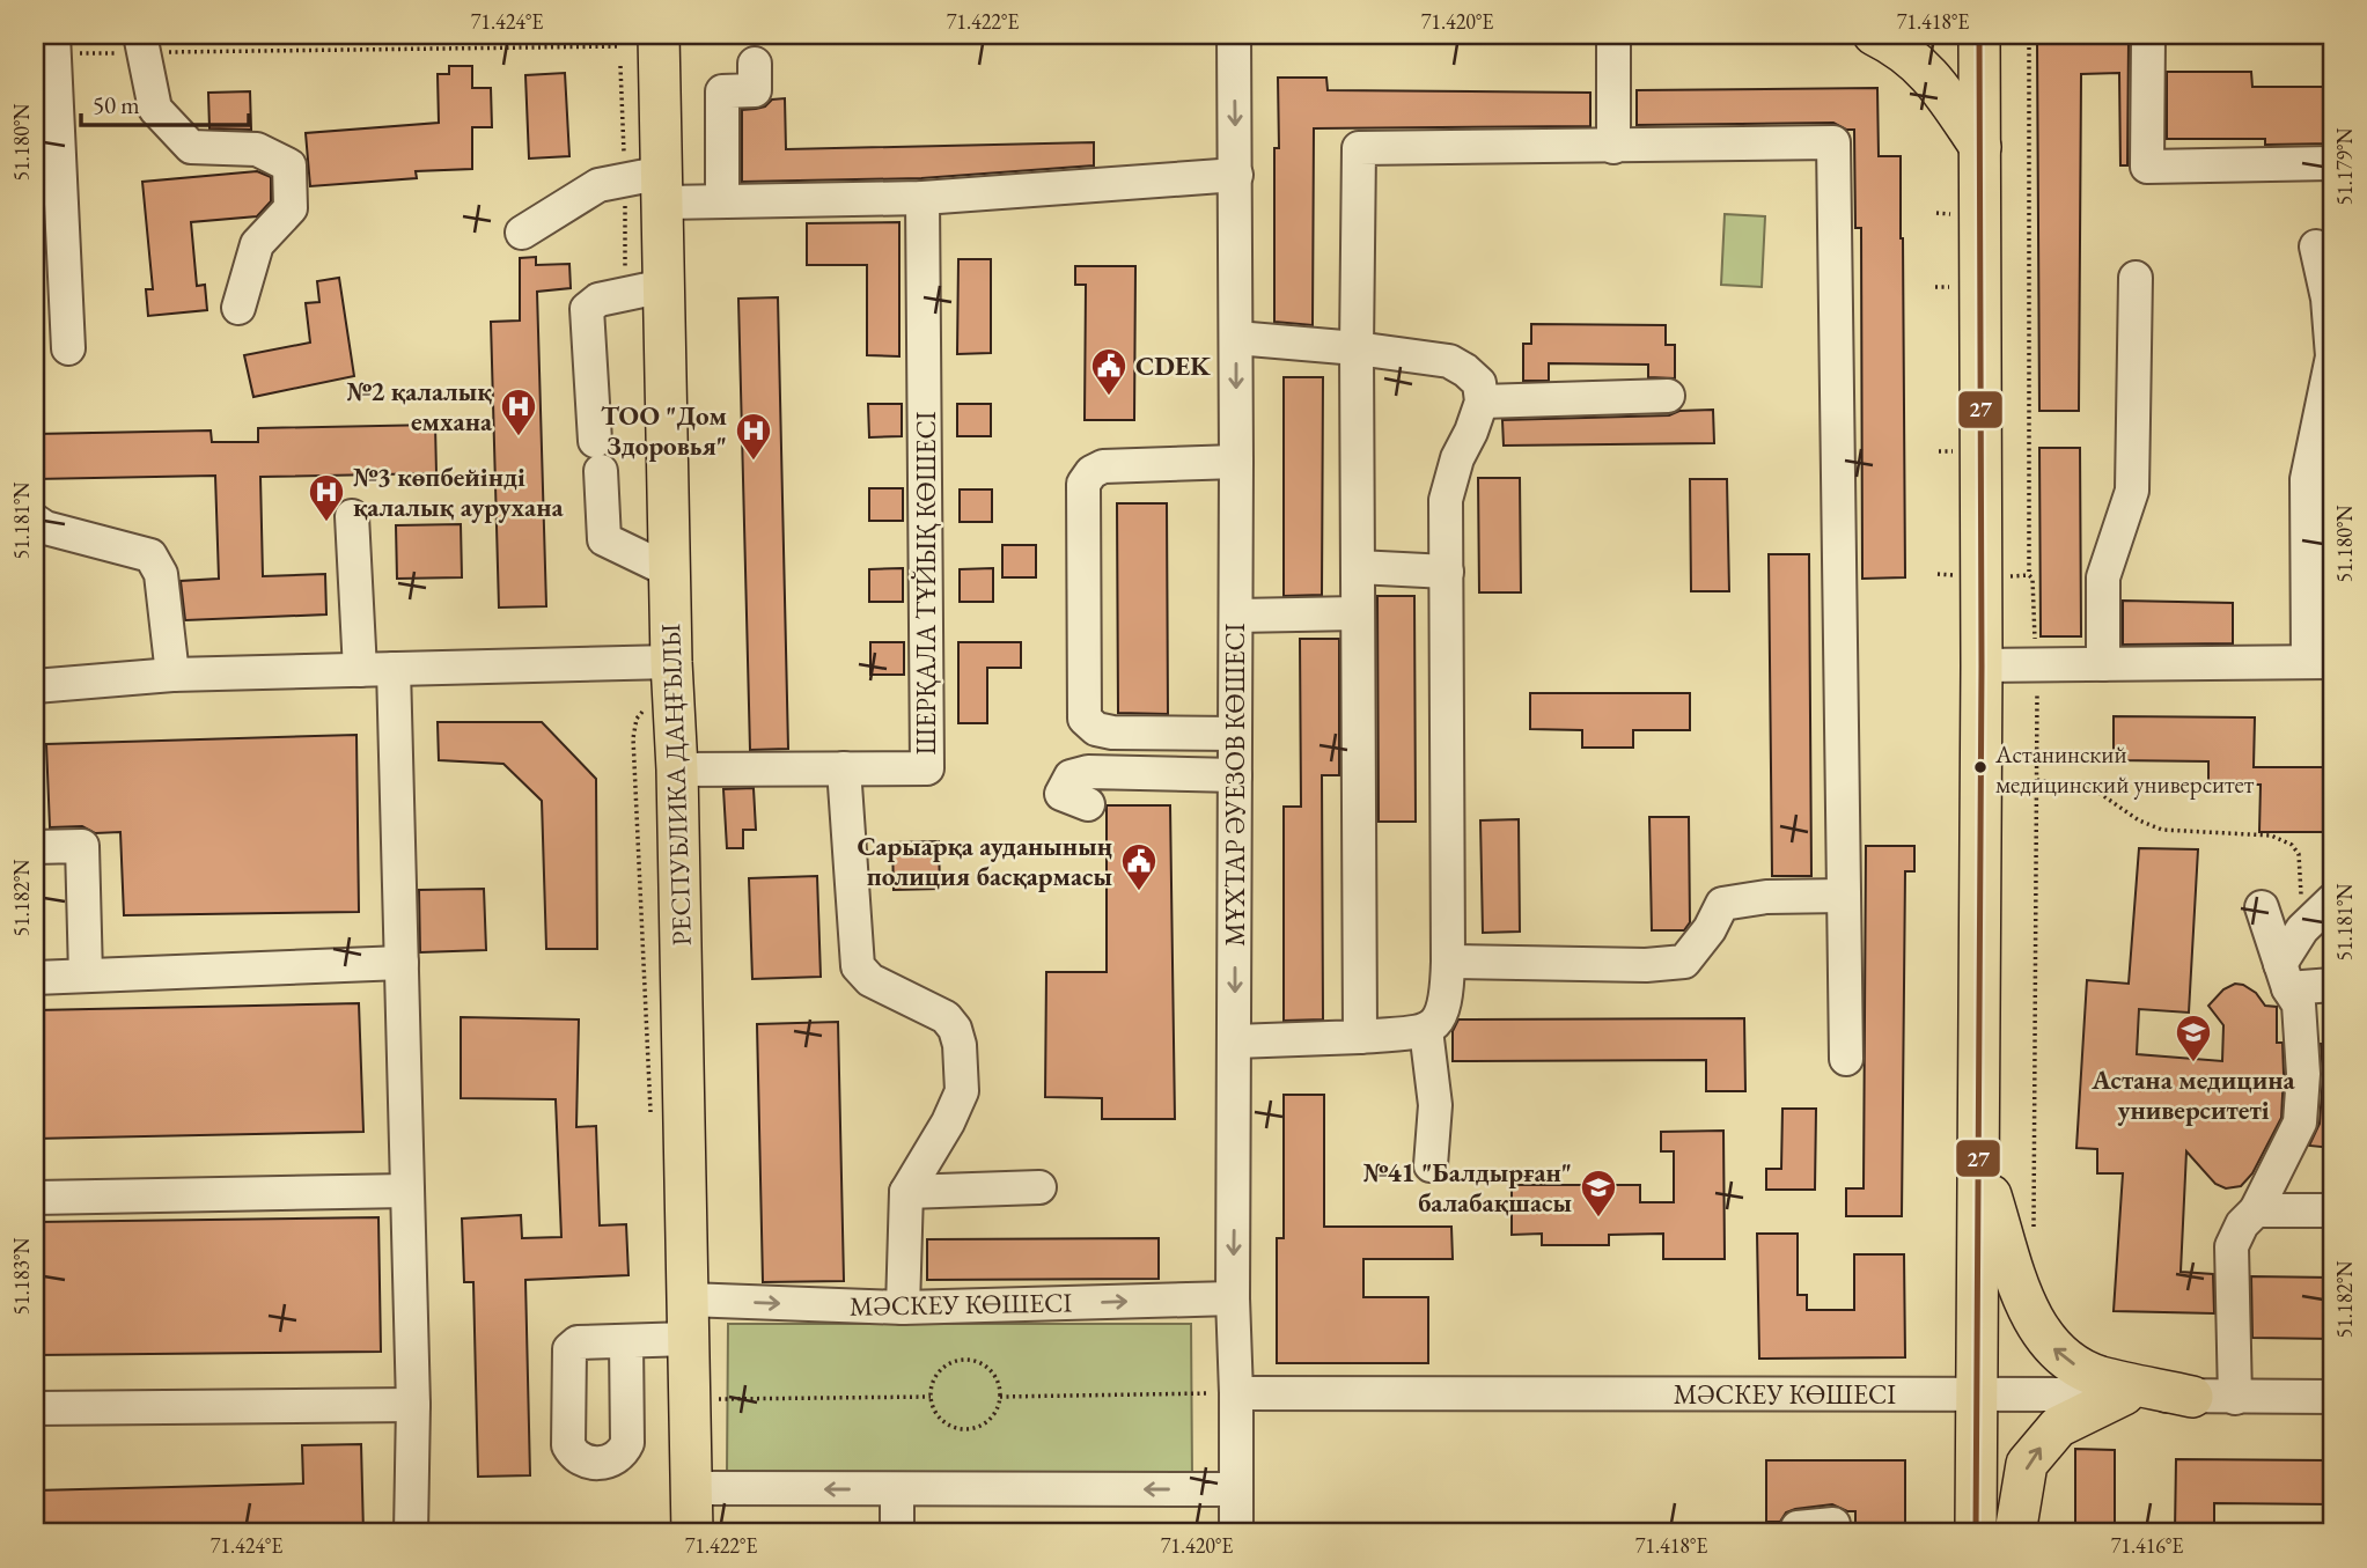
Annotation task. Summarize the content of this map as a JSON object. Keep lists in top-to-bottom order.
{
  "streets": {
    "main road": ["РЕСПУБЛИКА ДАҢҒЫЛЫ"],
    "street": ["ШЕРҚАЛА ТҰЙЫҚ КӨШЕСІ", "МҰХТАР ӘУЕЗОВ КӨШЕСІ", "МӘСКЕУ КӨШЕСІ"]
  },
  "crossings": [
    ["ШЕРҚАЛА ТҰЙЫҚ КӨШЕСІ", "РЕСПУБЛИКА ДАҢҒЫЛЫ"],
    ["РЕСПУБЛИКА ДАҢҒЫЛЫ", "МӘСКЕУ КӨШЕСІ"],
    ["МҰХТАР ӘУЕЗОВ КӨШЕСІ", "МӘСКЕУ КӨШЕСІ"]
  ],
  "places": {
    "public building": ["CDEK", "Сарыарқа ауданының полиция басқармасы"],
    "hospital": ["№2 қалалық емхана", "ТОО \"Дом Здоровья\"", "№3 көпбейінді қалалық аурухана"],
    "other": ["Астанинский медицинский университет"],
    "school or university": ["Астана медицина университеті", "№41 \"Балдырған\" балабақшасы"]
  },
  "lines": ["transit line 27"],
  "scale_bar": "50 m",
  "coordinates": [
    "71.424°E",
    "71.422°E",
    "71.420°E",
    "71.418°E",
    "51.180°N",
    "51.179°N",
    "51.181°N",
    "51.182°N",
    "51.183°N",
    "71.416°E"
  ]
}
